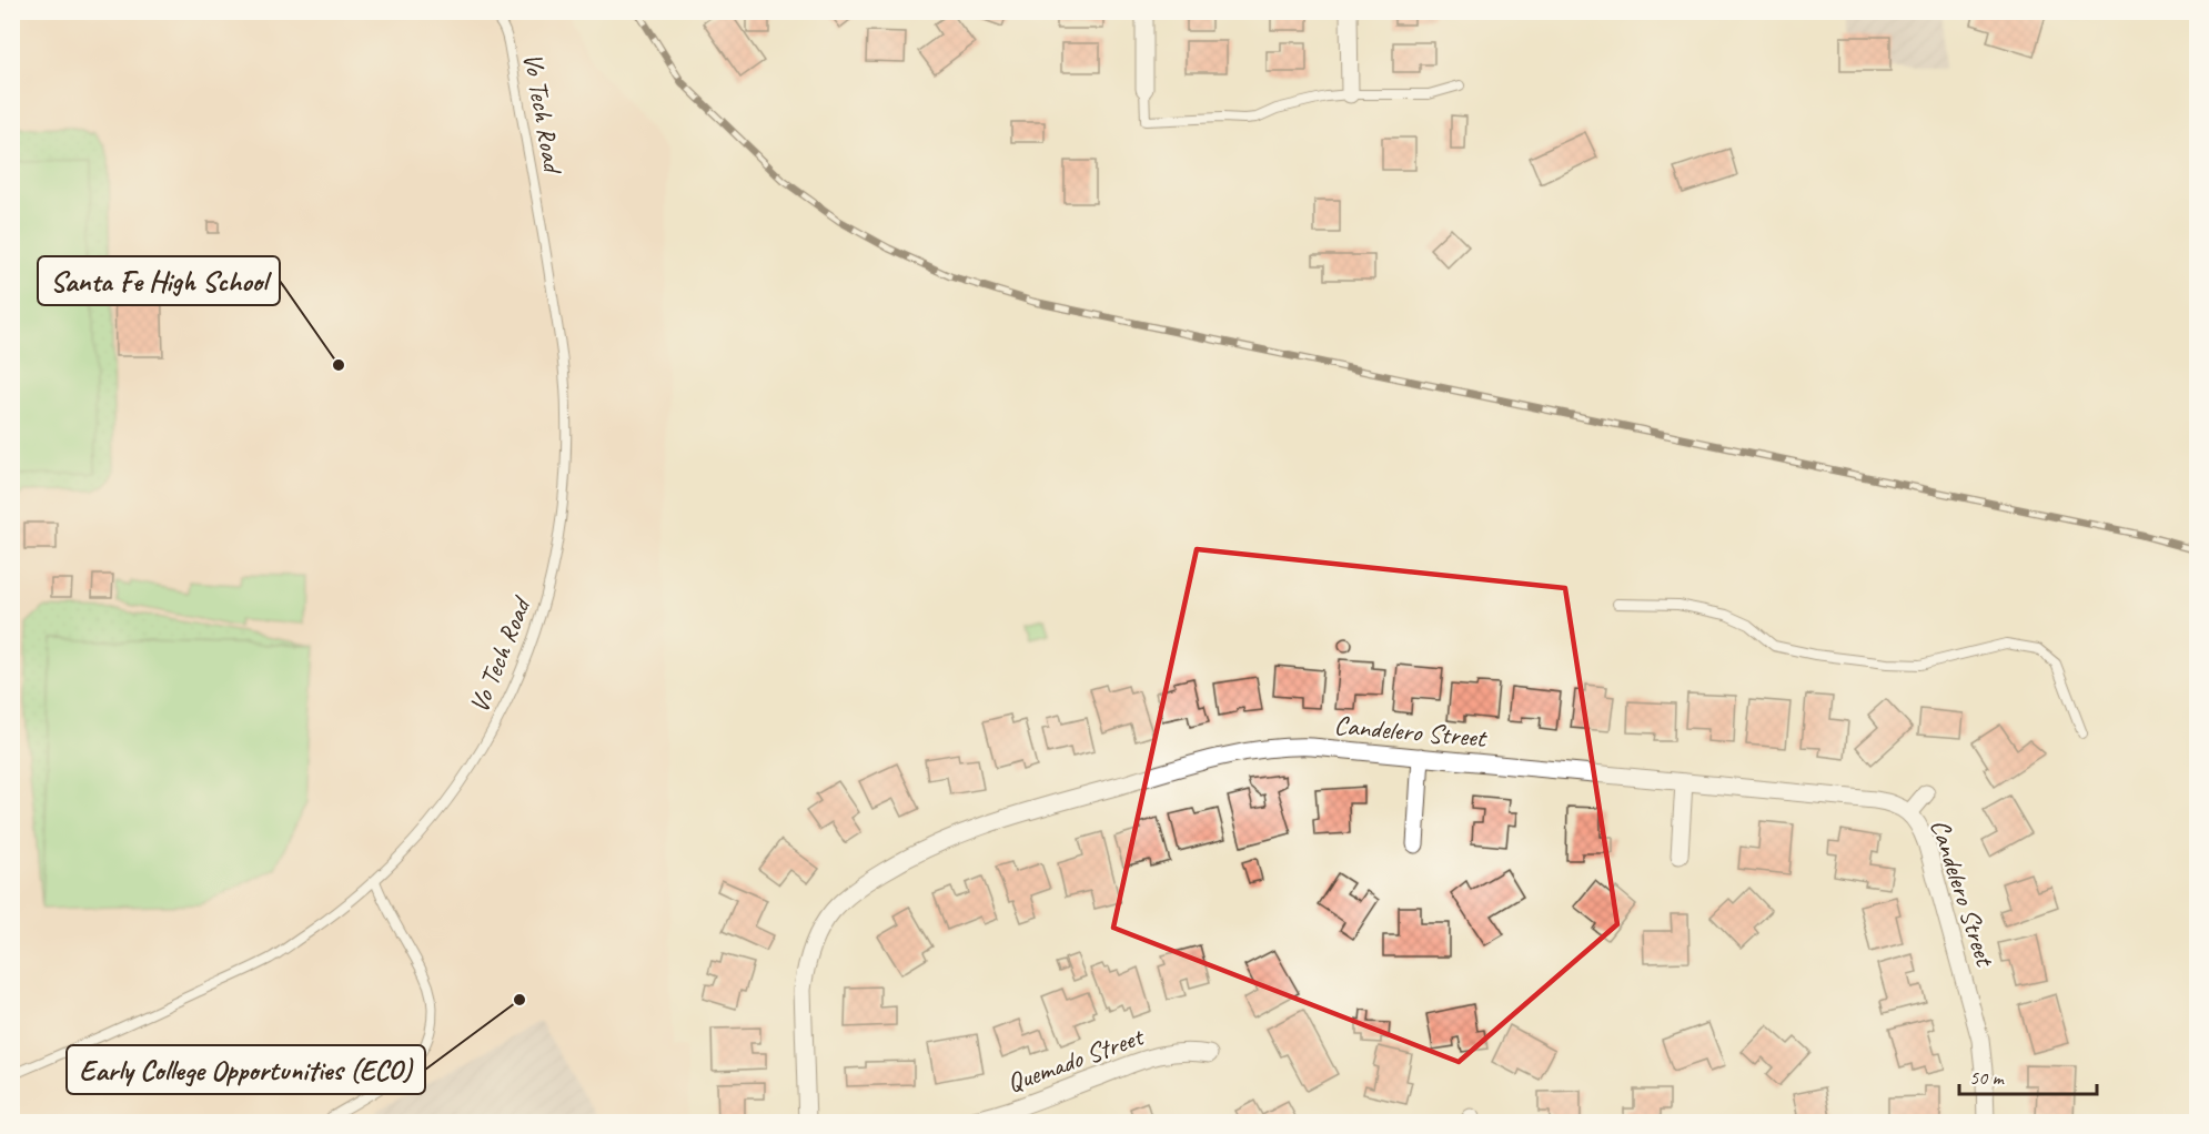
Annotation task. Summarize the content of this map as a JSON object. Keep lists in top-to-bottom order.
{
  "streets": {
    "street": ["Candelero Street", "Quemado Street"],
    "lane": ["Vo Tech Road"]
  },
  "places": ["Santa Fe High School", "Early College Opportunities (ECO)"],
  "scale_bar": "50 m"
}
